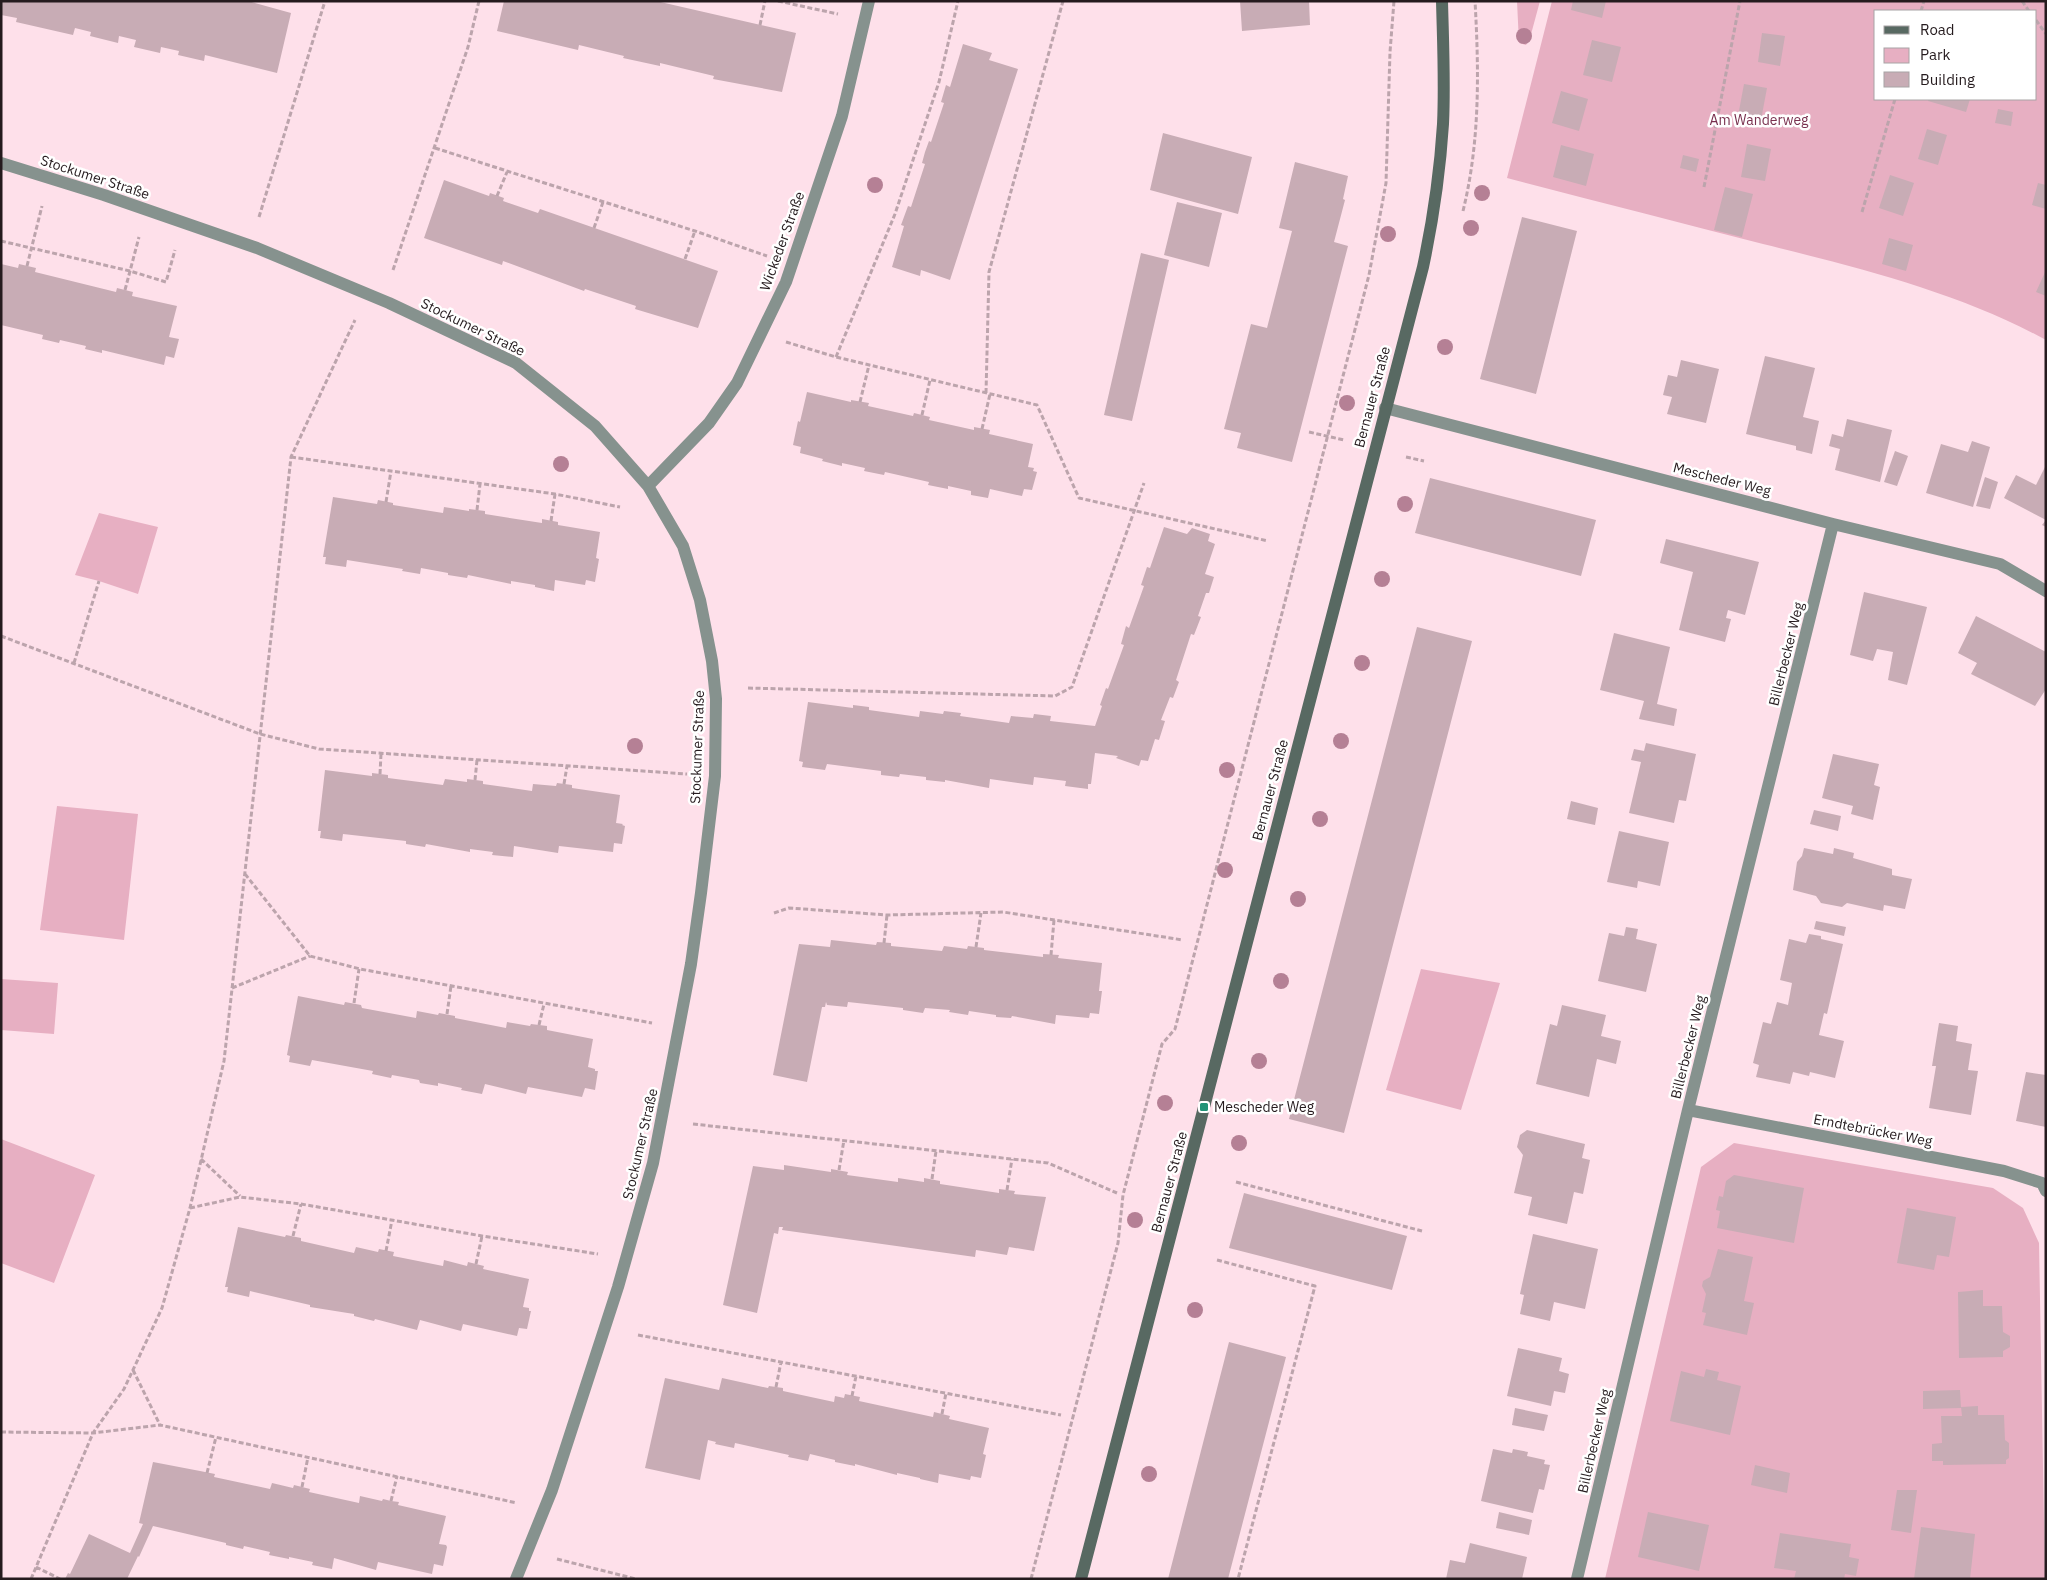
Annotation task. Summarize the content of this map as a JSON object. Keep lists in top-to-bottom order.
{
  "streets": {
    "main road": ["Bernauer Straße"],
    "street": [
      "Stockumer Straße",
      "Wickeder Straße",
      "Mescheder Weg",
      "Billerbecker Weg",
      "Erndtebrücker Weg"
    ]
  },
  "crossings": [
    ["Stockumer Straße", "Wickeder Straße"],
    ["Bernauer Straße", "Mescheder Weg"],
    ["Mescheder Weg", "Billerbecker Weg"],
    ["Billerbecker Weg", "Erndtebrücker Weg"]
  ],
  "parks": ["Am Wanderweg"],
  "places": {
    "transit": ["Mescheder Weg"]
  },
  "legend": ["Road", "Park", "Building"]
}
